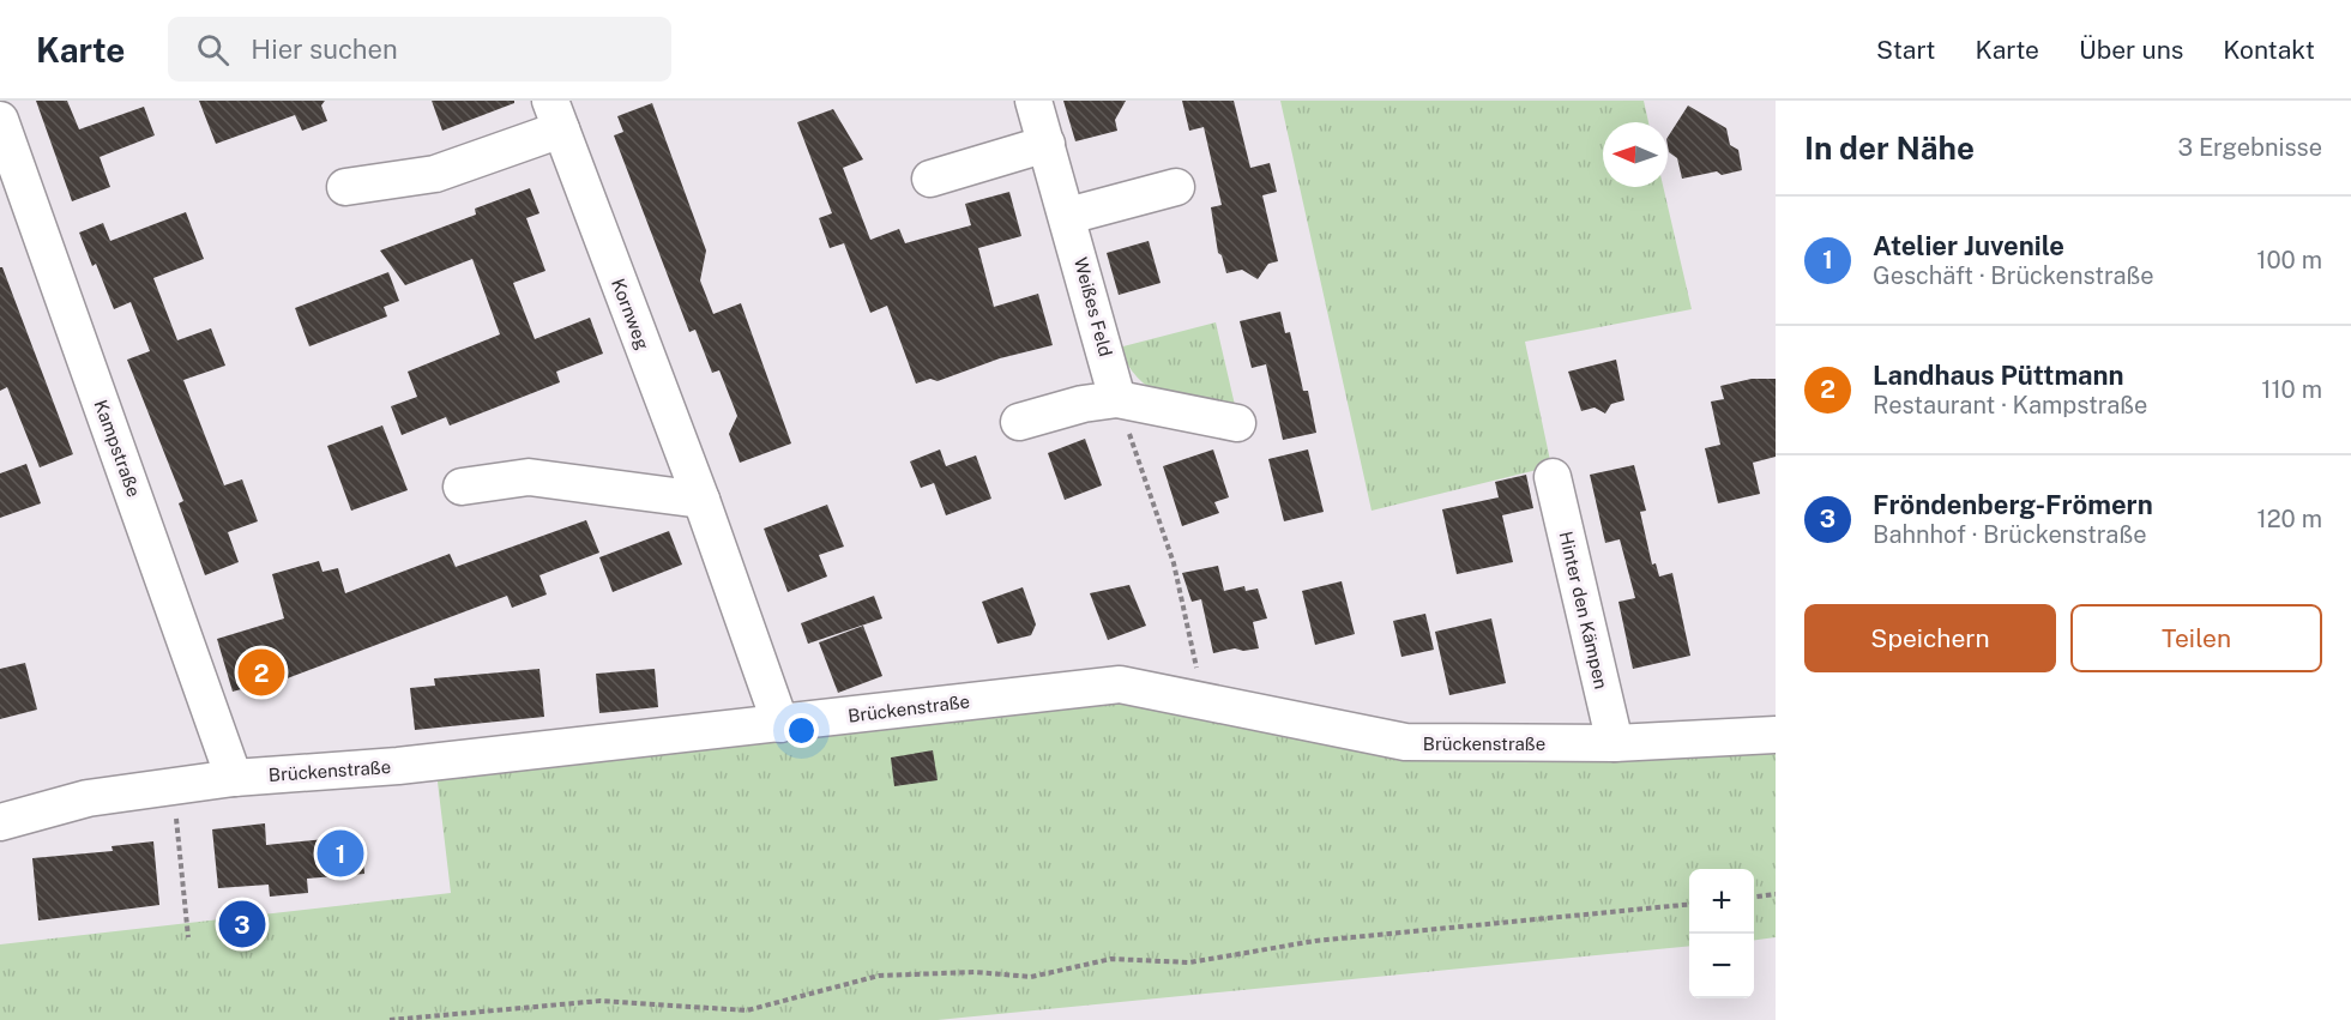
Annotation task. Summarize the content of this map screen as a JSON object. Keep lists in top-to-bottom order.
{
  "streets": {
    "street": [
      "Weißes Feld",
      "Kornweg",
      "Kampstraße",
      "Hinter den Kämpen",
      "Brückenstraße"
    ]
  },
  "crossings": [
    ["Kornweg", "Brückenstraße"],
    ["Kampstraße", "Brückenstraße"],
    ["Hinter den Kämpen", "Brückenstraße"]
  ],
  "north": "left",
  "page": {
    "header": "Karte",
    "search": "Hier suchen",
    "nav": [
      "Start",
      "Karte",
      "Über uns",
      "Kontakt"
    ],
    "heading": ["In der Nähe", "3 Ergebnisse"],
    "list": [
      {
        "mark": "1",
        "name": "Atelier Juvenile",
        "note": "Geschäft · Brückenstraße",
        "value": "100 m"
      },
      {
        "mark": "2",
        "name": "Landhaus Püttmann",
        "note": "Restaurant · Kampstraße",
        "value": "110 m"
      },
      {
        "mark": "3",
        "name": "Fröndenberg-Frömern",
        "note": "Bahnhof · Brückenstraße",
        "value": "120 m"
      }
    ],
    "buttons": ["Speichern", "Teilen"],
    "pins": ["2", "1", "3"],
    "map_buttons": ["+", "−"]
  }
}
